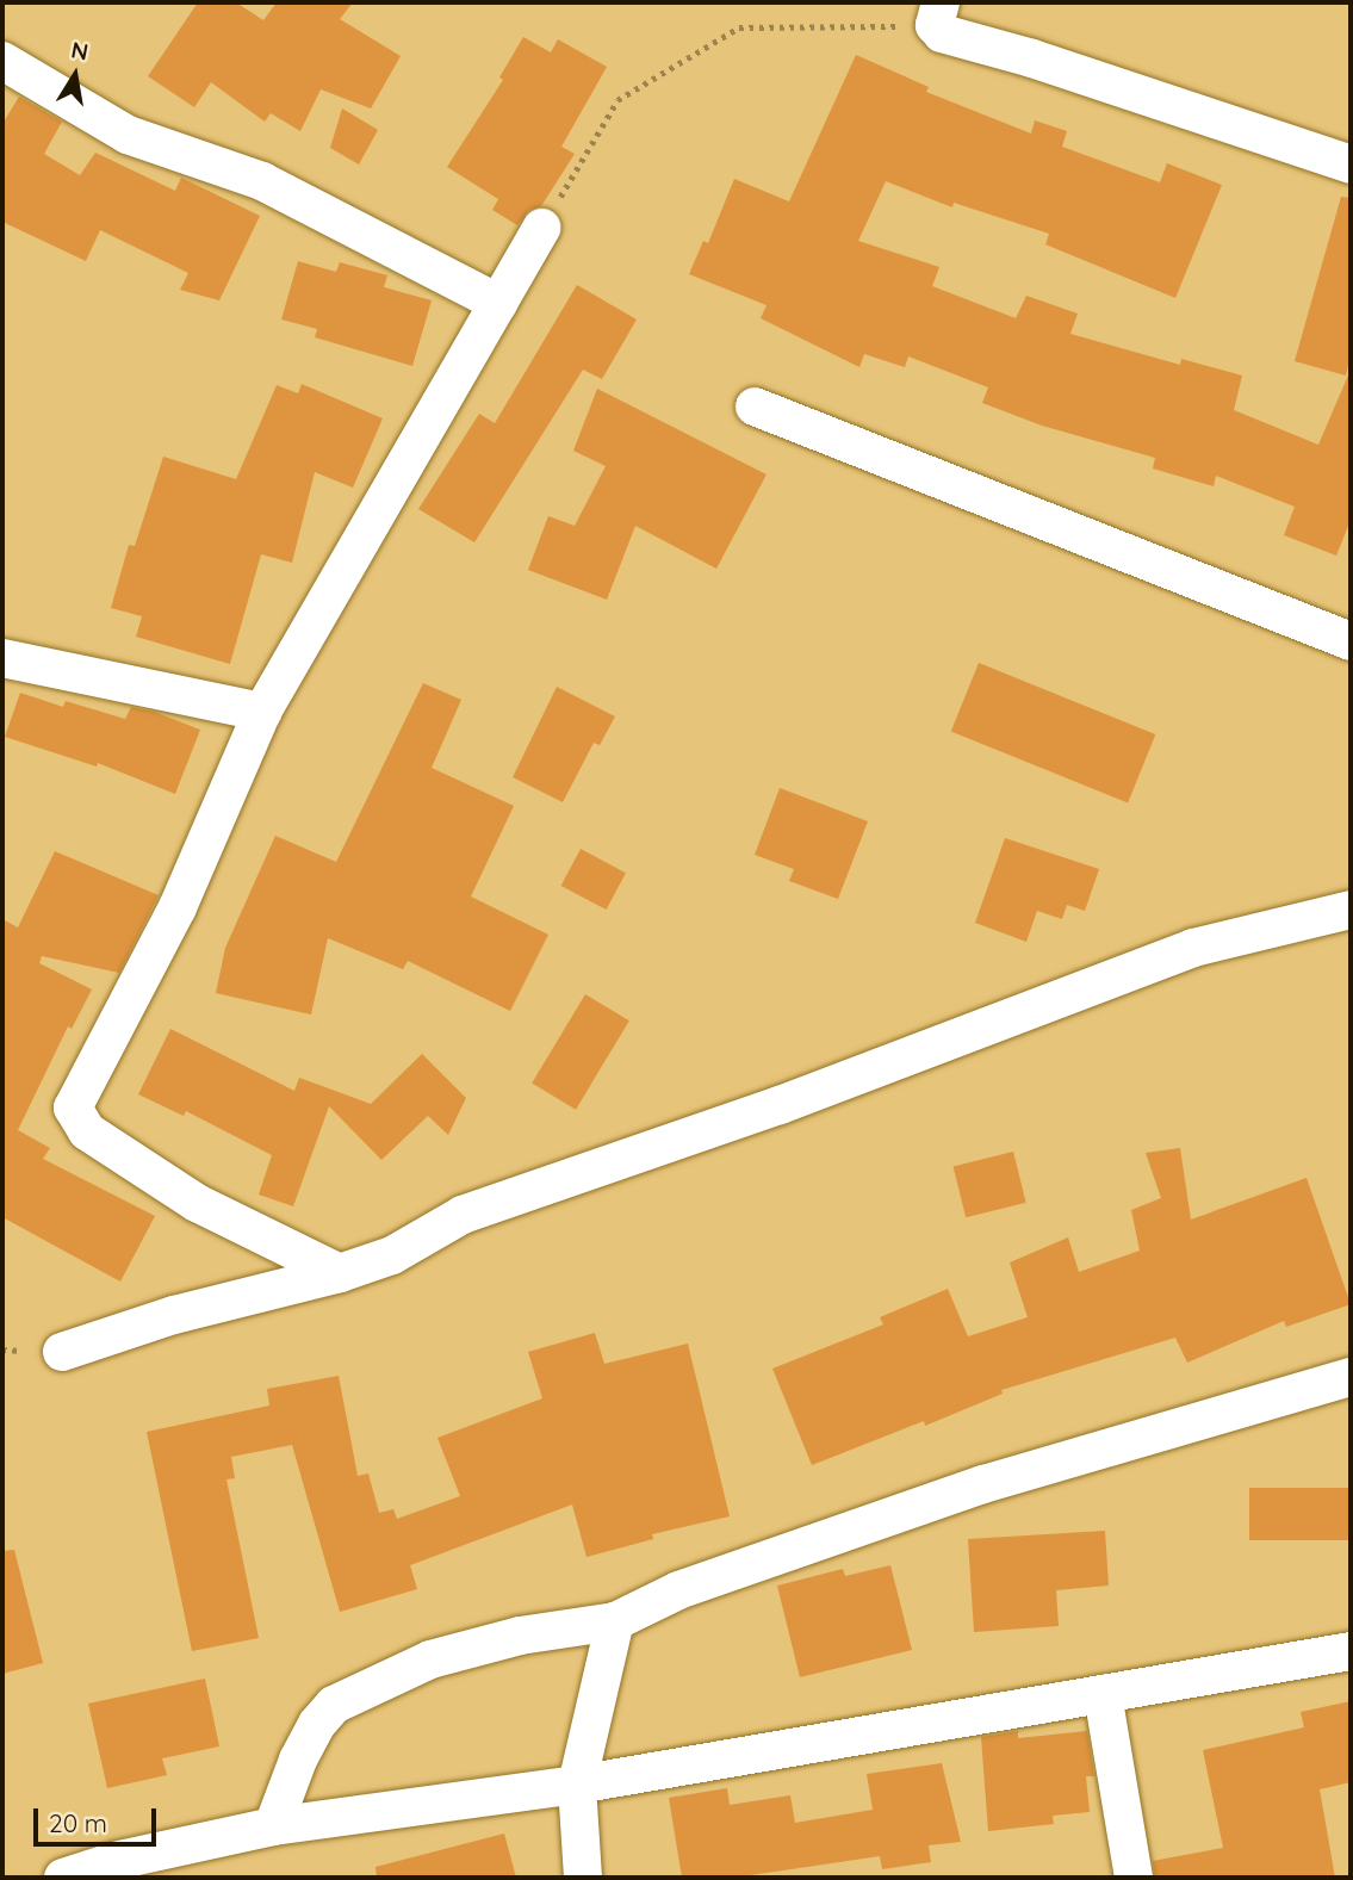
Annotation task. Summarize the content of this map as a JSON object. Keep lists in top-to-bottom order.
{
  "scale_bar": "20 m",
  "north": "top"
}
